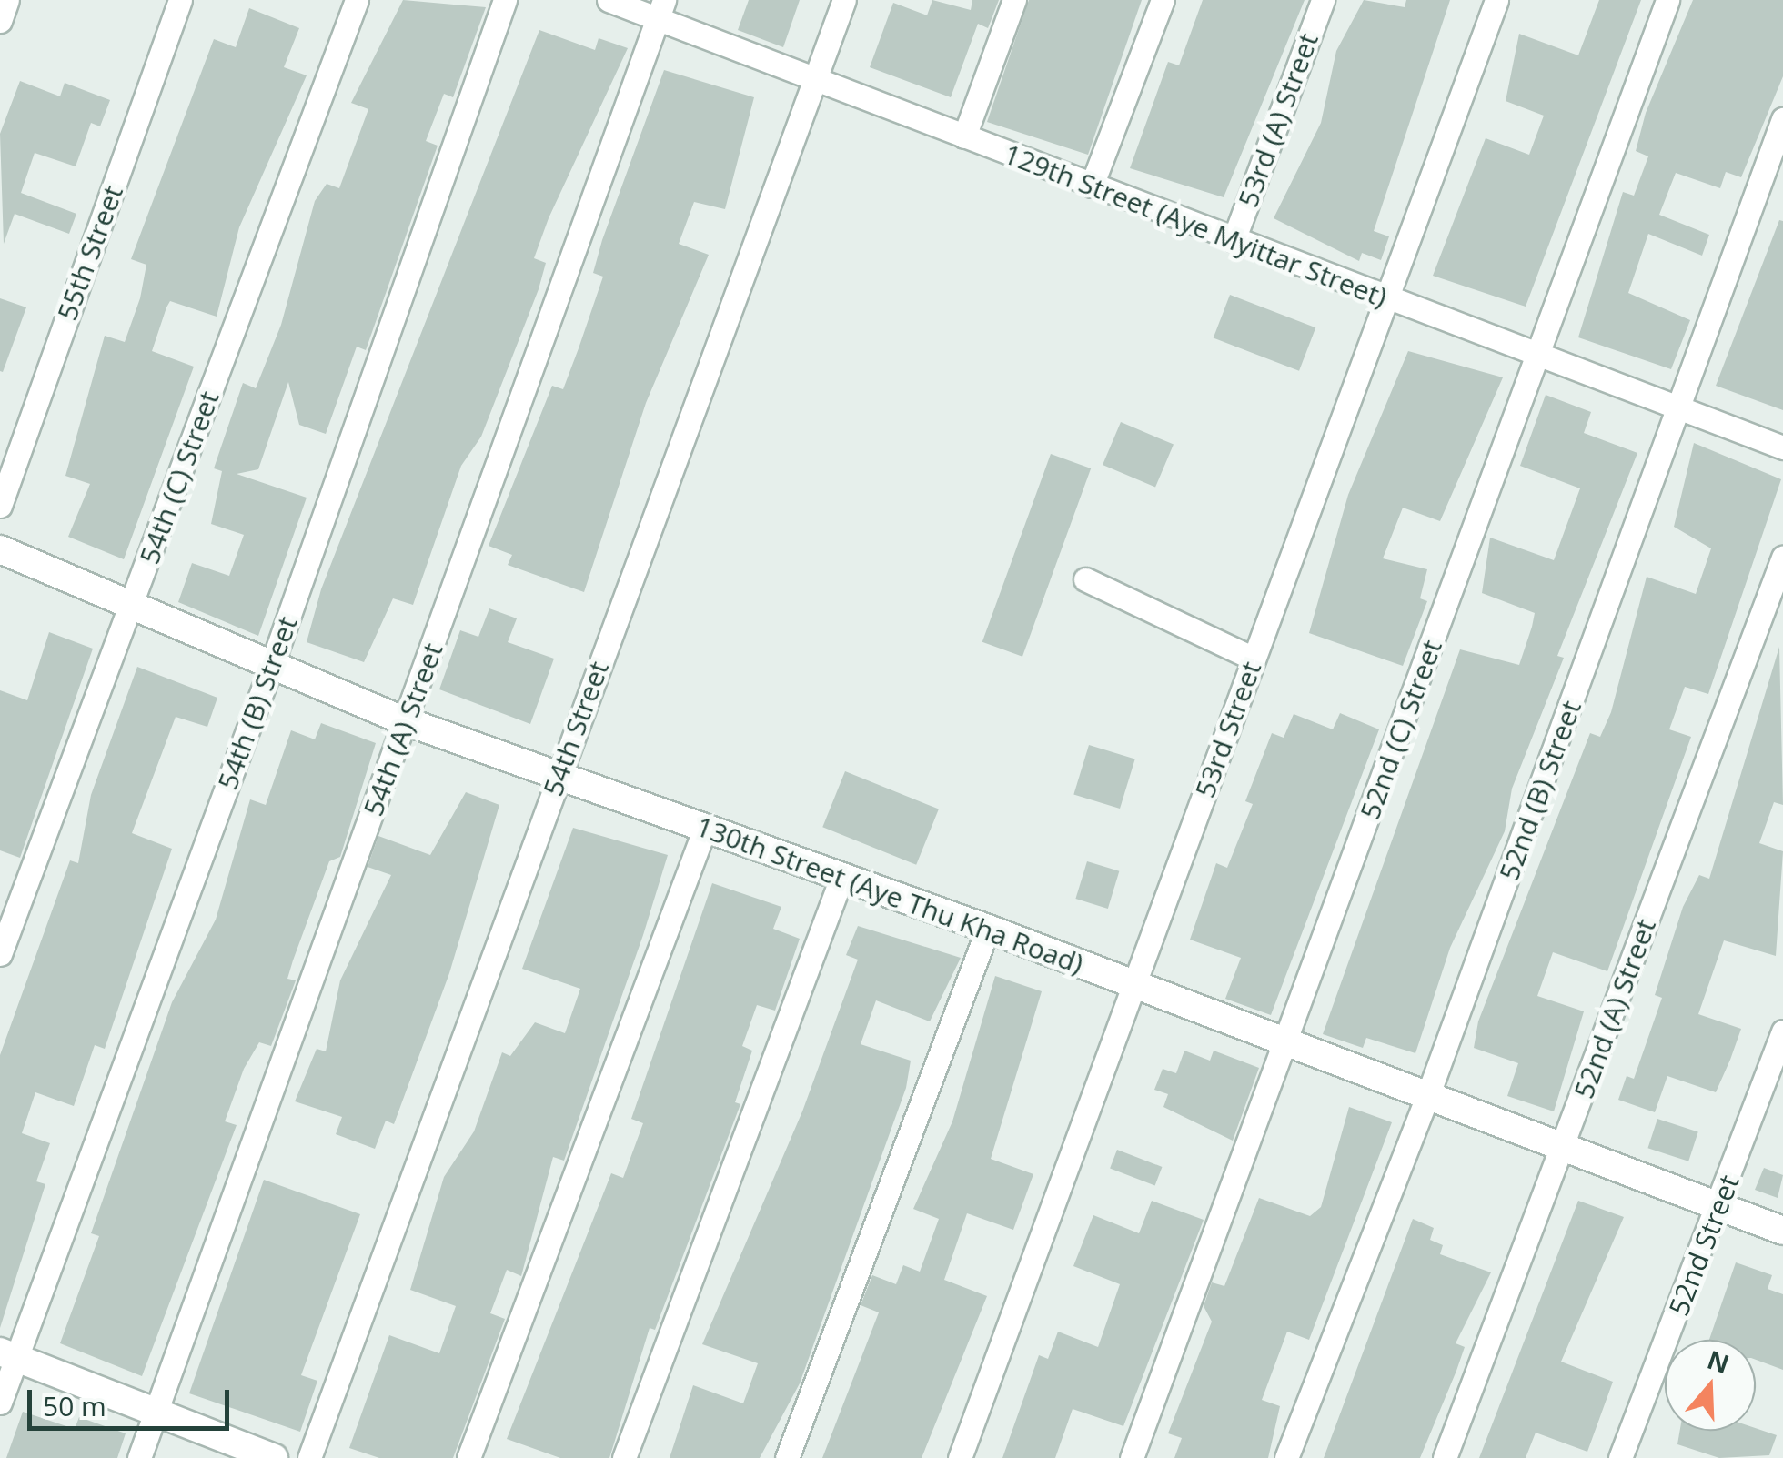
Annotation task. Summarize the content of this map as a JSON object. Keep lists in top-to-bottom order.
{
  "streets": {
    "street": [
      "53rd (A) Street",
      "129th Street (Aye Myittar Street)",
      "55th Street",
      "54th (C) Street",
      "54th (B) Street",
      "54th Street",
      "54th (A) Street",
      "53rd Street",
      "52nd (C) Street",
      "52nd (B) Street",
      "130th Street (Aye Thu Kha Road)",
      "52nd (A) Street",
      "52nd Street"
    ]
  },
  "crossings": [
    ["53rd (A) Street", "129th Street (Aye Myittar Street)"],
    ["129th Street (Aye Myittar Street)", "54th Street"],
    ["129th Street (Aye Myittar Street)", "54th (A) Street"],
    ["129th Street (Aye Myittar Street)", "53rd Street"],
    ["129th Street (Aye Myittar Street)", "52nd (C) Street"],
    ["129th Street (Aye Myittar Street)", "52nd (B) Street"],
    ["54th (C) Street", "130th Street (Aye Thu Kha Road)"],
    ["54th (B) Street", "130th Street (Aye Thu Kha Road)"],
    ["54th Street", "130th Street (Aye Thu Kha Road)"],
    ["54th (A) Street", "130th Street (Aye Thu Kha Road)"],
    ["53rd Street", "130th Street (Aye Thu Kha Road)"],
    ["52nd (C) Street", "130th Street (Aye Thu Kha Road)"],
    ["52nd (B) Street", "130th Street (Aye Thu Kha Road)"],
    ["130th Street (Aye Thu Kha Road)", "52nd (A) Street"],
    ["130th Street (Aye Thu Kha Road)", "52nd Street"]
  ],
  "scale_bar": "50 m",
  "north": "top"
}
